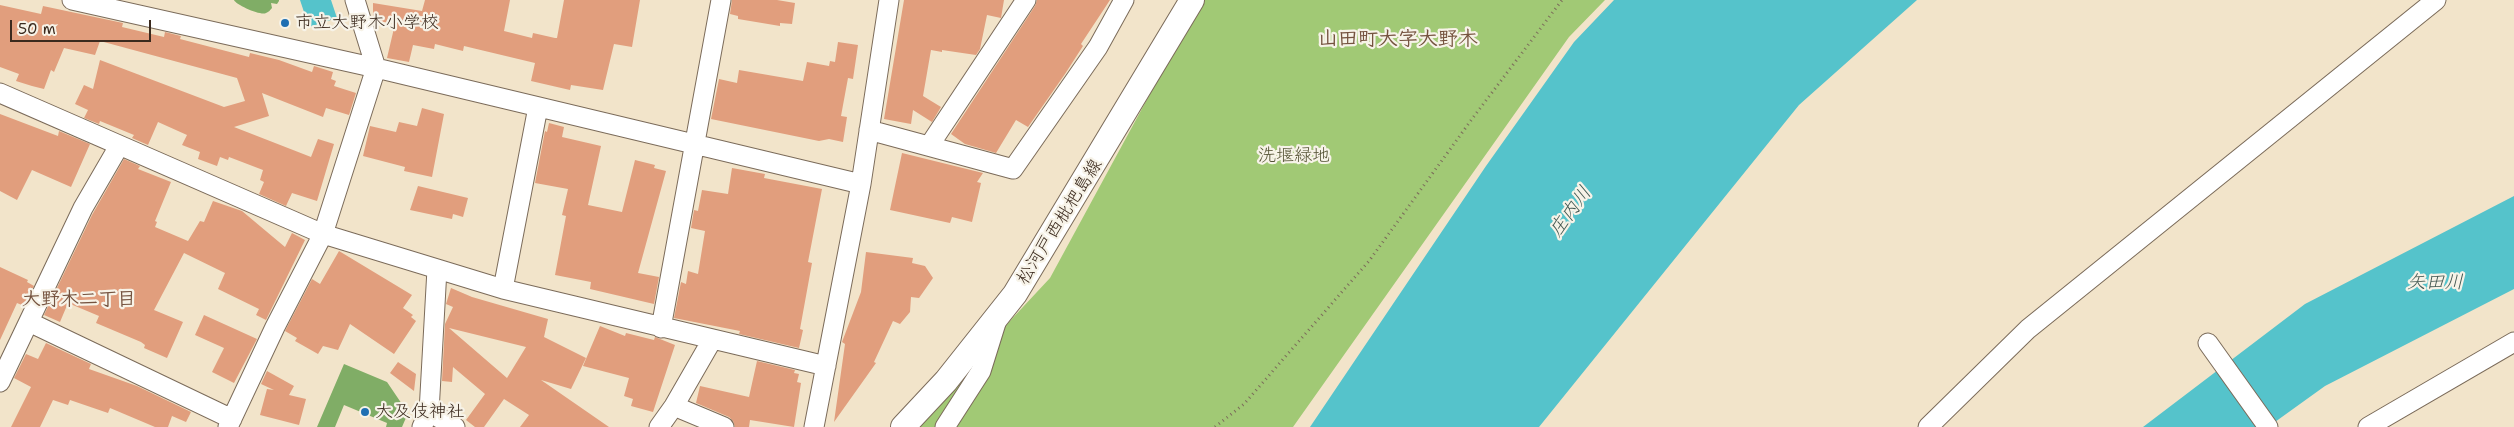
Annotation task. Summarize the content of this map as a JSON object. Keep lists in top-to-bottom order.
{
  "streets": {
    "main road": ["松河戸西枇杷島線"]
  },
  "districts": ["山田町大字大野木", "大野木二丁目"],
  "water": ["庄内川", "矢田川"],
  "parks": ["洗堰緑地"],
  "places": ["市立大野木小学校", "大及伎神社"],
  "scale_bar": "50 m"
}
